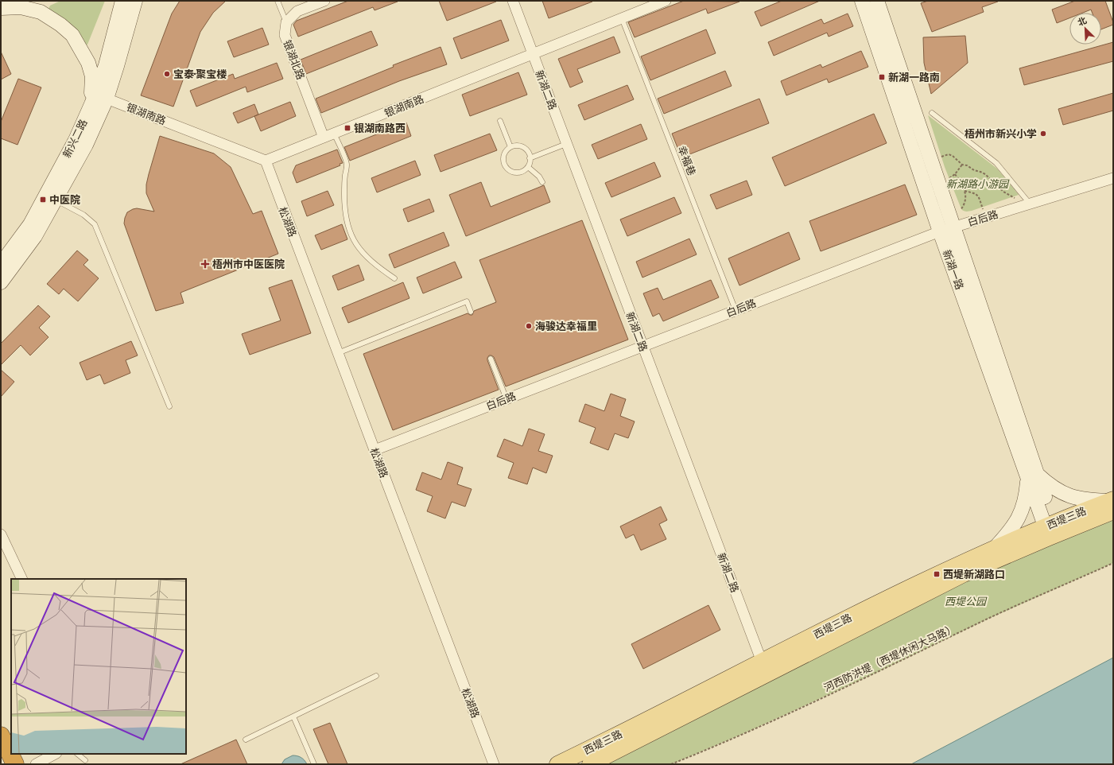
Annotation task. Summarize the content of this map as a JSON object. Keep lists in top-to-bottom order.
{
  "streets": {
    "main road": ["西堤三路"],
    "street": [
      "银湖北路",
      "新湖二路",
      "银湖南路",
      "新兴二路",
      "白后路",
      "松湖路",
      "新湖一路"
    ],
    "lane": ["幸福巷"],
    "path": ["河西防洪堤（西堤休闲大马路）"]
  },
  "crossings": [
    ["银湖北路", "银湖南路"],
    ["新湖二路", "银湖南路"],
    ["新湖二路", "白后路"],
    ["新湖二路", "西堤三路"],
    ["银湖南路", "新兴二路"],
    ["银湖南路", "幸福巷"],
    ["银湖南路", "松湖路"],
    ["幸福巷", "白后路"],
    ["白后路", "松湖路"],
    ["白后路", "新湖一路"],
    ["新湖一路", "西堤三路"]
  ],
  "parks": ["新湖路小游园", "西堤公园"],
  "places": {
    "other": ["宝泰·聚宝楼", "梧州市新兴小学", "海骏达幸福里"],
    "transit": [
      "新湖一路南",
      "银湖南路西",
      "中医院",
      "西堤新湖路口"
    ],
    "health": ["梧州市中医医院"]
  },
  "north": "top left"
}
